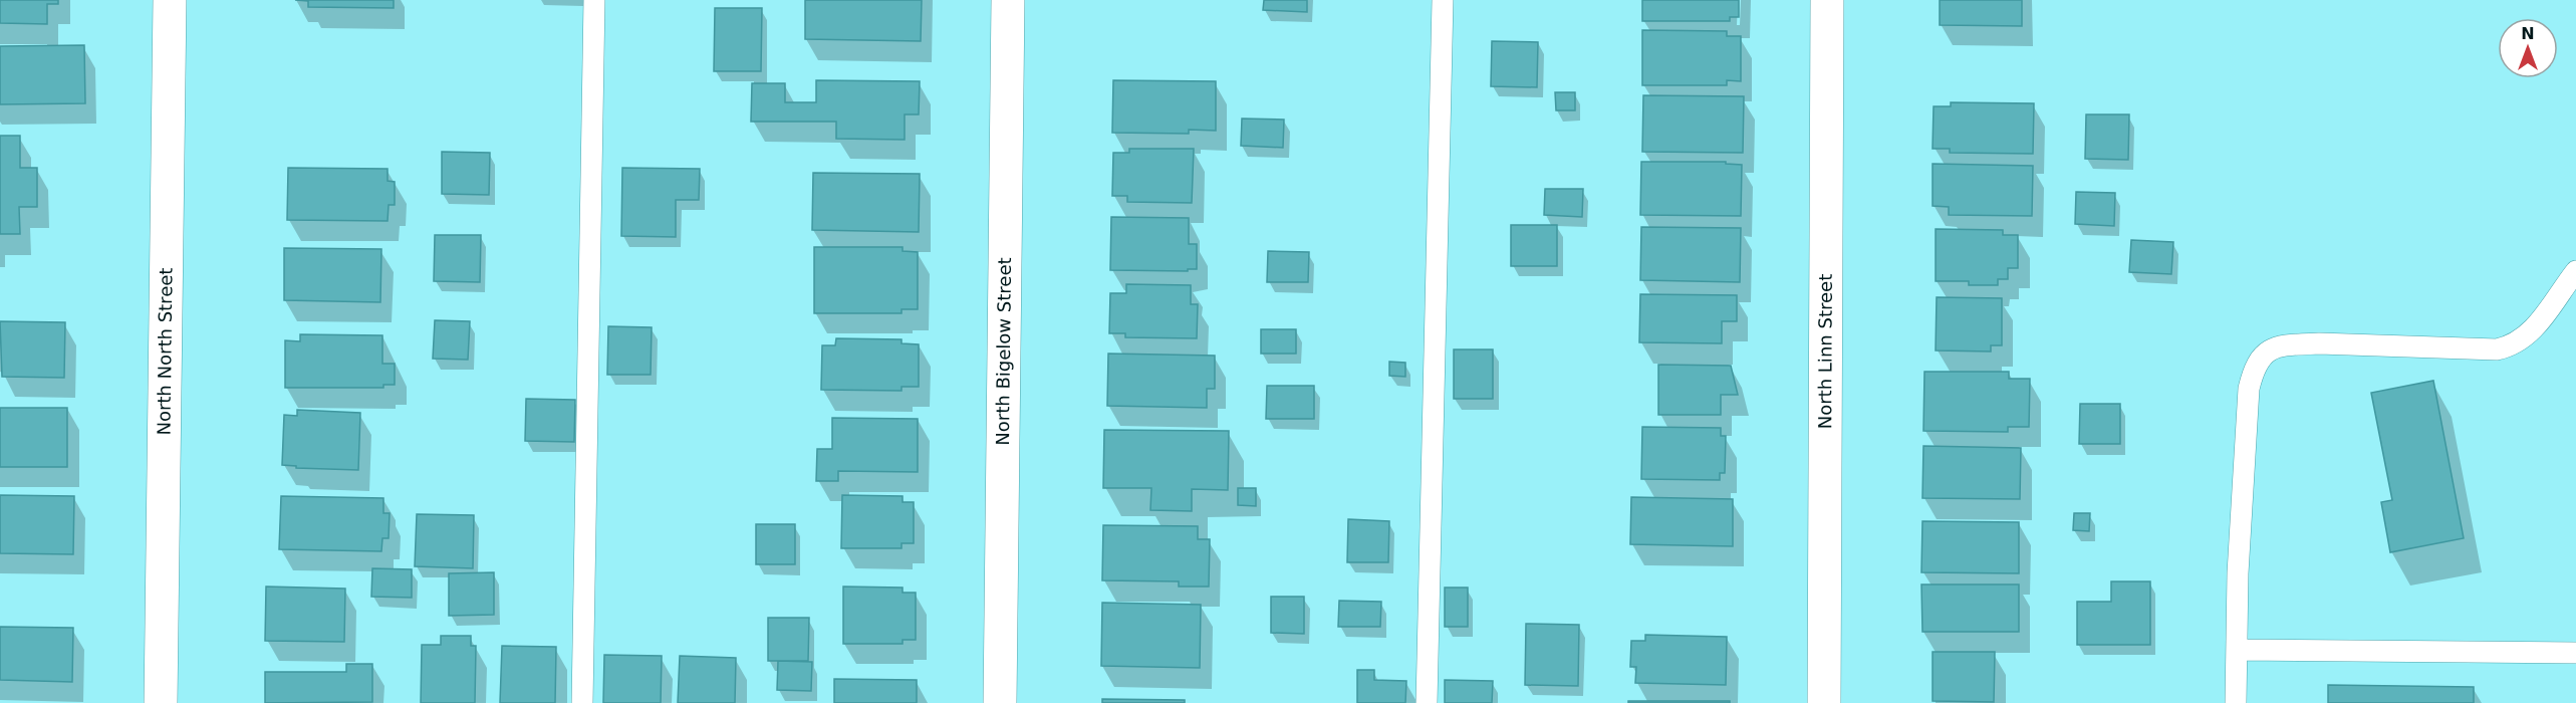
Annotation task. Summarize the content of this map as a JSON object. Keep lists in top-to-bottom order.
{
  "streets": {
    "street": ["North North Street", "North Bigelow Street", "North Linn Street"]
  },
  "north": "top"
}
